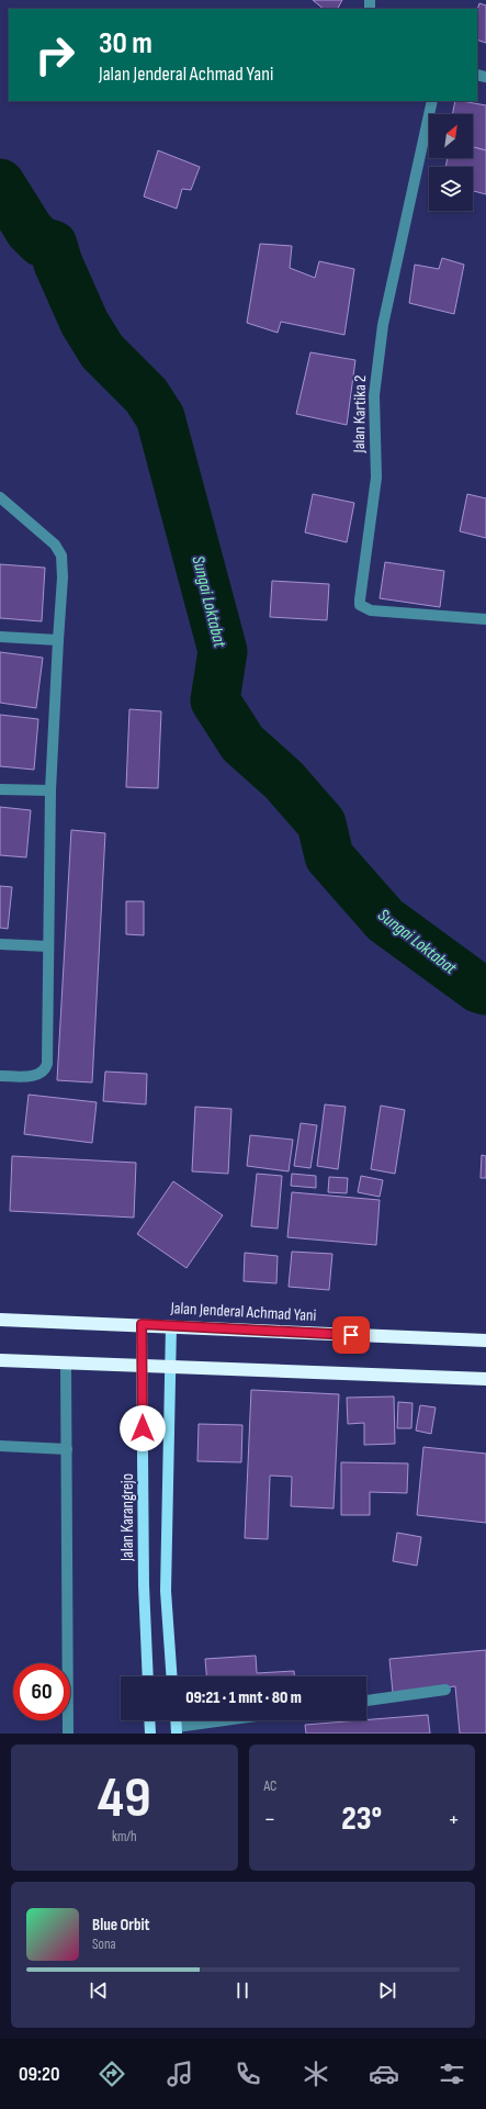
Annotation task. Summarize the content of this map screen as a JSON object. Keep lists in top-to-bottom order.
{
  "streets": {
    "highway": ["Jalan Jenderal Achmad Yani"],
    "main road": ["Jalan Karangrejo"],
    "street": ["Jalan Kartika 2"]
  },
  "crossings": [
    ["Jalan Jenderal Achmad Yani", "Jalan Karangrejo"]
  ],
  "water": ["Sungai Loktabat"],
  "north": "top right",
  "page": {
    "turn": ["30 m", "Jalan Jenderal Achmad Yani"],
    "limit": "60",
    "trip": "09:21 · 1 mnt · 80 m",
    "tile": [
      ["49", "km/h"],
      "AC"
    ],
    "heat": ["−", "23°", "+"],
    "song": ["Blue Orbit", "Sona"],
    "tabs": "09:20"
  }
}
